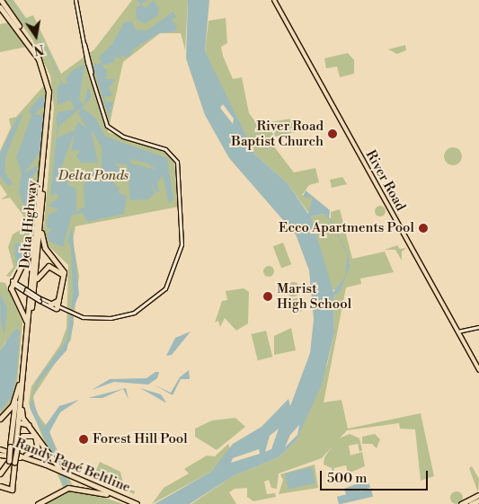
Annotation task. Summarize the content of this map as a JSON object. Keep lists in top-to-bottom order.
{
  "streets": {
    "highway": ["Delta Highway", "Randy Papé Beltline"],
    "main road": ["River Road"]
  },
  "parks": ["Delta Ponds"],
  "places": [
    "River Road Baptist Church",
    "Ecco Apartments Pool",
    "Marist High School",
    "Forest Hill Pool"
  ],
  "scale_bar": "500 m",
  "north": "bottom"
}
